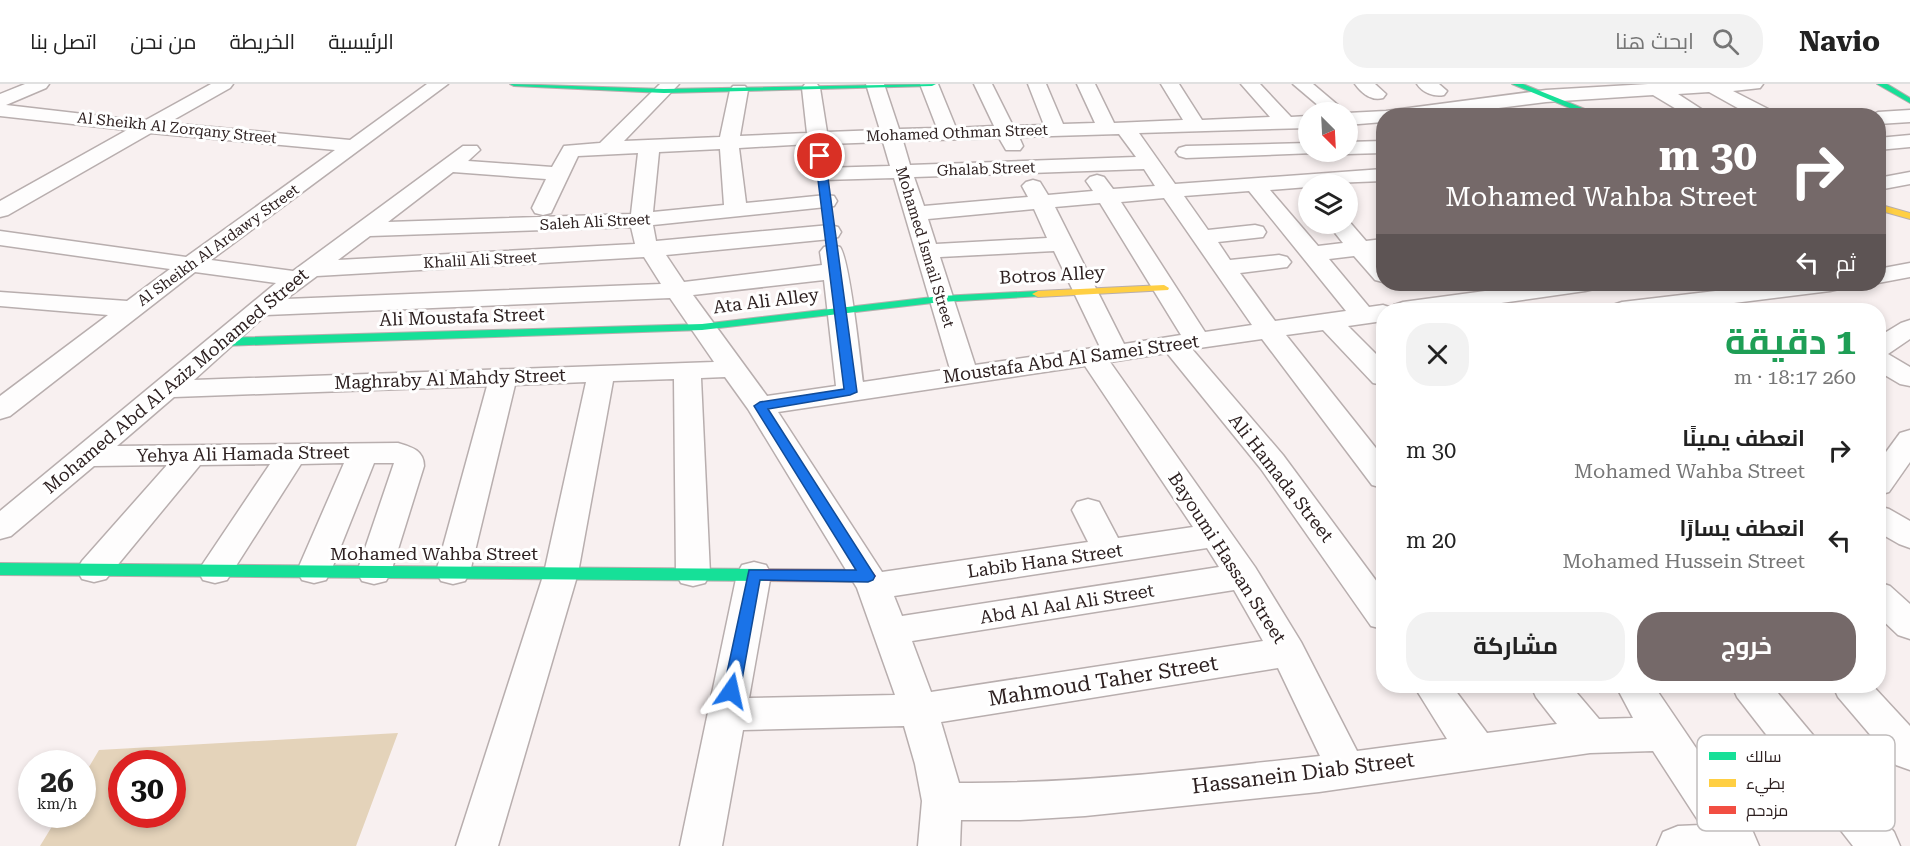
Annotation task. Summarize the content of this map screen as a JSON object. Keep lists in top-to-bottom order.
{
  "streets": {
    "street": [
      "Al Sheikh Al Zorqany Street",
      "Mohamed Othman Street",
      "Ghalab Street",
      "Saleh Ali Street",
      "Al Sheikh Al Ardawy Street",
      "Mohamed Ismail Street",
      "Khalil Ali Street",
      "Botros Alley",
      "Ata Ali Alley",
      "Ali Moustafa Street",
      "Moustafa Abd Al Samei Street",
      "Maghraby Al Mahdy Street",
      "Mohamed Abd Al Aziz Mohamed Street",
      "Yehya Ali Hamada Street",
      "Ali Hamada Street",
      "Mohamed Wahba Street",
      "Bayoumi Hassan Street",
      "Labib Hana Street",
      "Abd Al Aal Ali Street",
      "Mahmoud Taher Street",
      "Hassanein Diab Street"
    ]
  },
  "crossings": [
    ["Al Sheikh Al Zorqany Street", "Al Sheikh Al Ardawy Street"],
    ["Mohamed Othman Street", "Mohamed Ismail Street"],
    ["Mohamed Othman Street", "Bayoumi Hassan Street"],
    ["Ghalab Street", "Mohamed Ismail Street"],
    ["Ghalab Street", "Ali Hamada Street"],
    ["Ghalab Street", "Bayoumi Hassan Street"],
    ["Saleh Ali Street", "Mohamed Abd Al Aziz Mohamed Street"],
    ["Al Sheikh Al Ardawy Street", "Khalil Ali Street"],
    ["Mohamed Ismail Street", "Botros Alley"],
    ["Mohamed Ismail Street", "Ata Ali Alley"],
    ["Mohamed Ismail Street", "Moustafa Abd Al Samei Street"],
    ["Khalil Ali Street", "Mohamed Abd Al Aziz Mohamed Street"],
    ["Botros Alley", "Ata Ali Alley"],
    ["Botros Alley", "Ali Hamada Street"],
    ["Botros Alley", "Bayoumi Hassan Street"],
    ["Ata Ali Alley", "Ali Moustafa Street"],
    ["Ali Moustafa Street", "Mohamed Abd Al Aziz Mohamed Street"],
    ["Moustafa Abd Al Samei Street", "Ali Hamada Street"],
    ["Moustafa Abd Al Samei Street", "Bayoumi Hassan Street"],
    ["Maghraby Al Mahdy Street", "Mohamed Abd Al Aziz Mohamed Street"],
    ["Mohamed Abd Al Aziz Mohamed Street", "Yehya Ali Hamada Street"],
    ["Yehya Ali Hamada Street", "Mohamed Wahba Street"],
    ["Mohamed Wahba Street", "Labib Hana Street"],
    ["Bayoumi Hassan Street", "Labib Hana Street"],
    ["Bayoumi Hassan Street", "Abd Al Aal Ali Street"],
    ["Bayoumi Hassan Street", "Mahmoud Taher Street"],
    ["Bayoumi Hassan Street", "Hassanein Diab Street"]
  ],
  "legend": ["سالك", "بطيء", "مزدحم"],
  "north": "bottom right",
  "page": {
    "header": "Navio",
    "search": "ابحث هنا",
    "nav": [
      "الرئيسية",
      "الخريطة",
      "من نحن",
      "اتصل بنا"
    ],
    "turn": ["30 m", "Mohamed Wahba Street"],
    "then": "ثم",
    "heading": ["1 دقيقة", "260 m · 18:17"],
    "list": [
      {
        "name": "انعطف يمينًا",
        "note": "Mohamed Wahba Street",
        "value": "30 m"
      },
      {
        "name": "انعطف يسارًا",
        "note": "Mohamed Hussein Street",
        "value": "20 m"
      }
    ],
    "buttons": ["خروج", "مشاركة"],
    "speed": "26 km/h",
    "limit": "30"
  }
}
